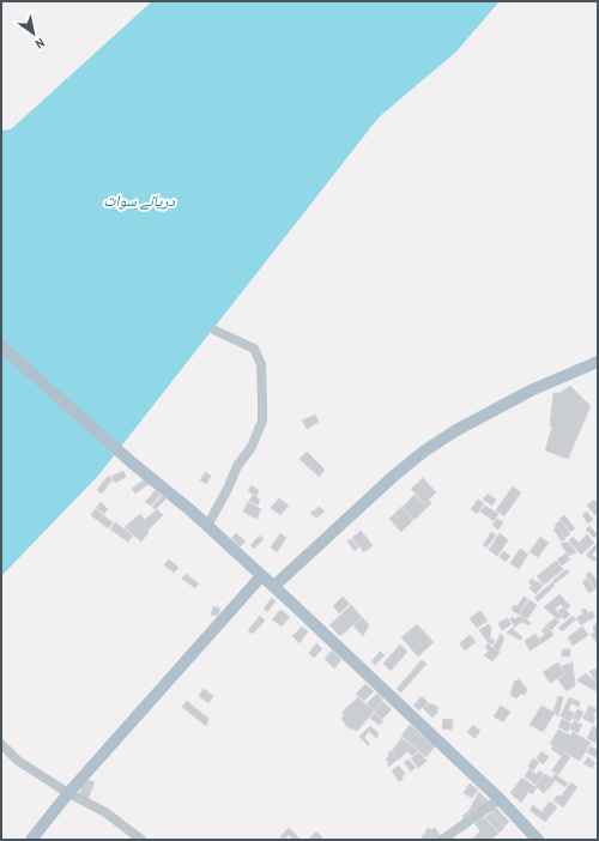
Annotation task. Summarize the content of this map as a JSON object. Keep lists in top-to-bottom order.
{
  "water": ["دریائے سوات"],
  "north": "bottom right"
}
